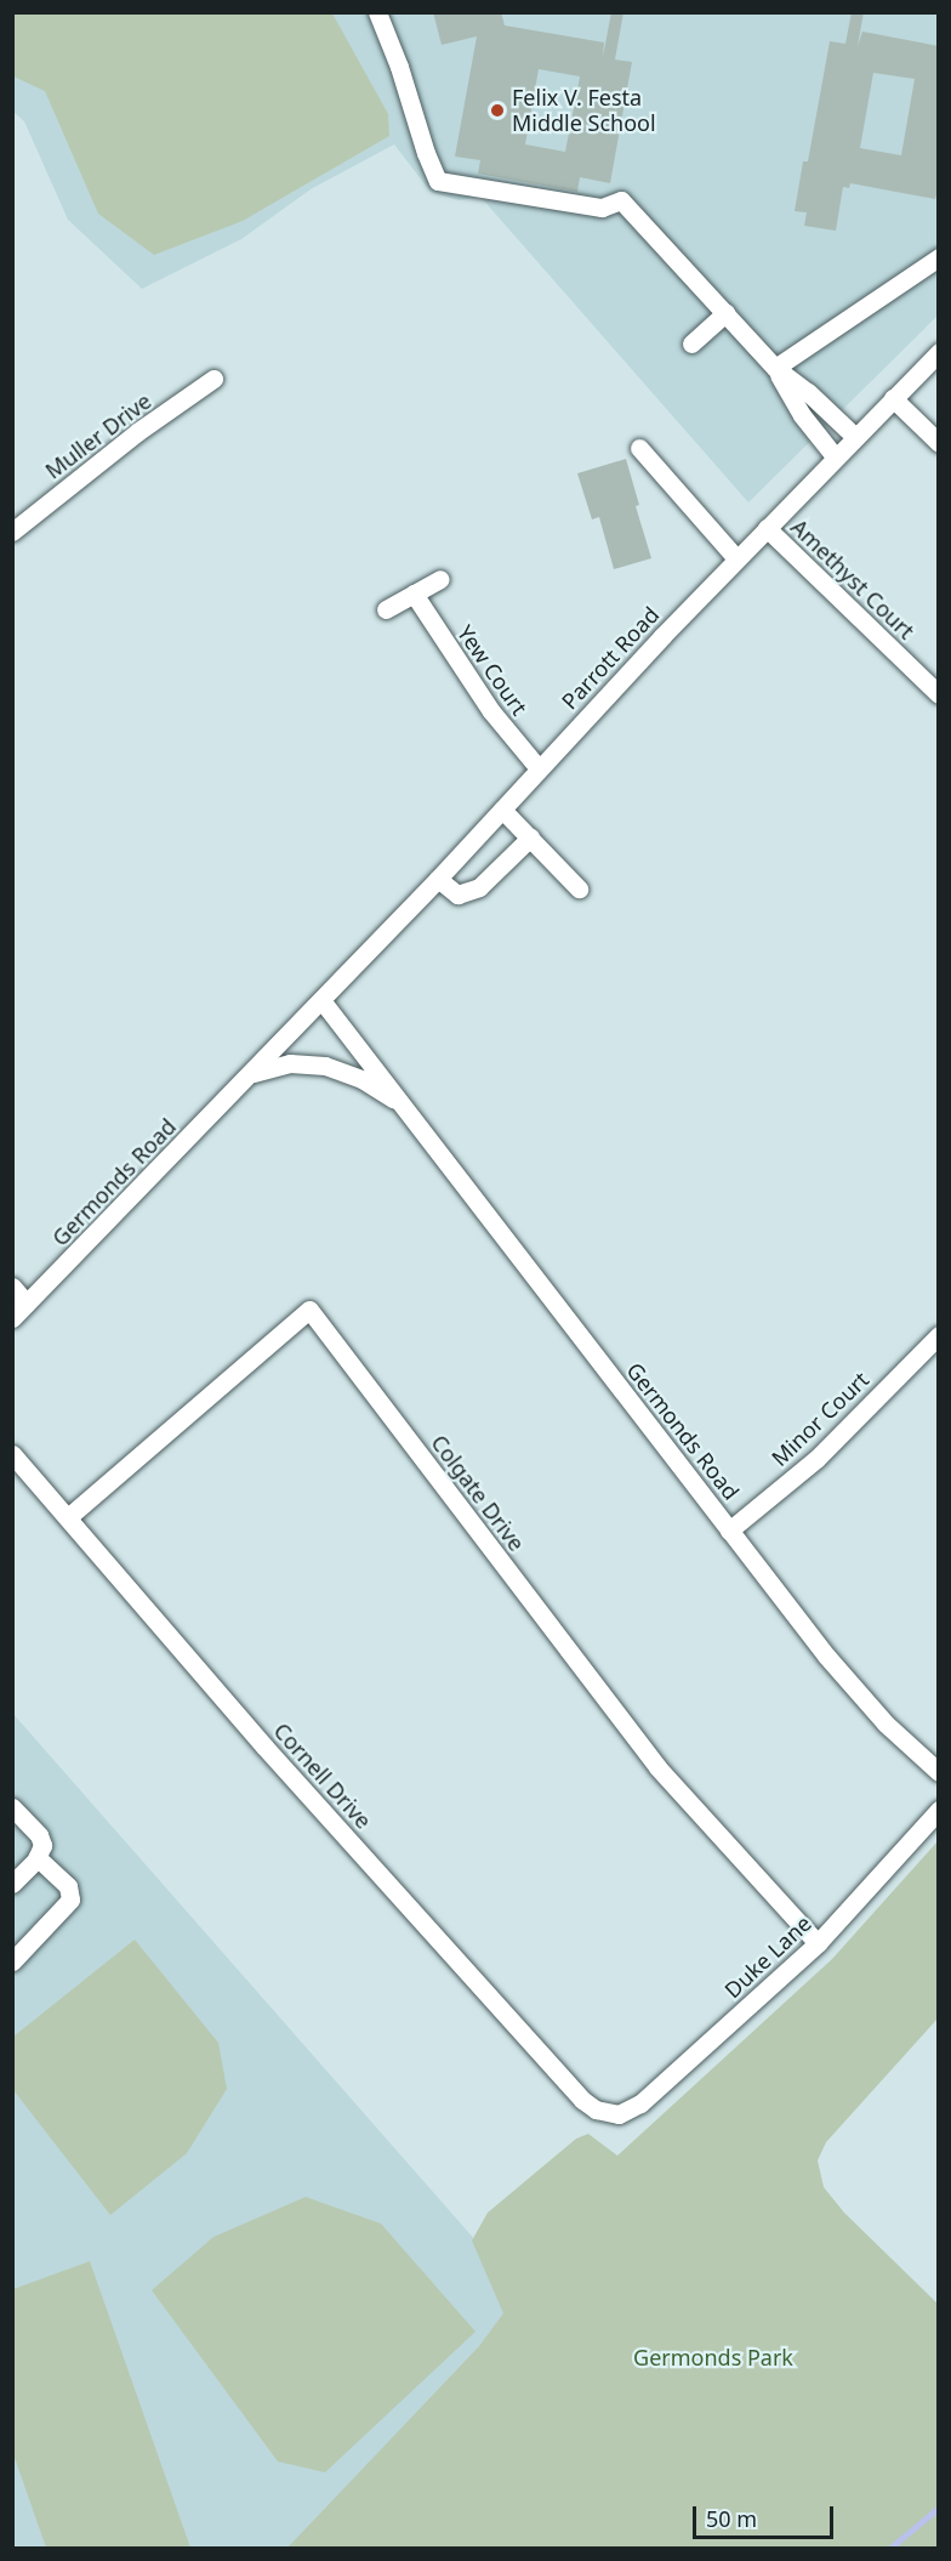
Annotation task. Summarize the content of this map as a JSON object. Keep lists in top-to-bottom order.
{
  "streets": {
    "street": [
      "Muller Drive",
      "Amethyst Court",
      "Parrott Road",
      "Yew Court",
      "Germonds Road",
      "Minor Court",
      "Colgate Drive",
      "Cornell Drive",
      "Duke Lane"
    ]
  },
  "crossings": [
    ["Amethyst Court", "Parrott Road"],
    ["Parrott Road", "Yew Court"],
    ["Parrott Road", "Germonds Road"],
    ["Germonds Road", "Minor Court"],
    ["Colgate Drive", "Cornell Drive"],
    ["Colgate Drive", "Duke Lane"],
    ["Cornell Drive", "Duke Lane"]
  ],
  "parks": ["Germonds Park"],
  "places": ["Felix V. Festa Middle School"],
  "scale_bar": "50 m"
}
